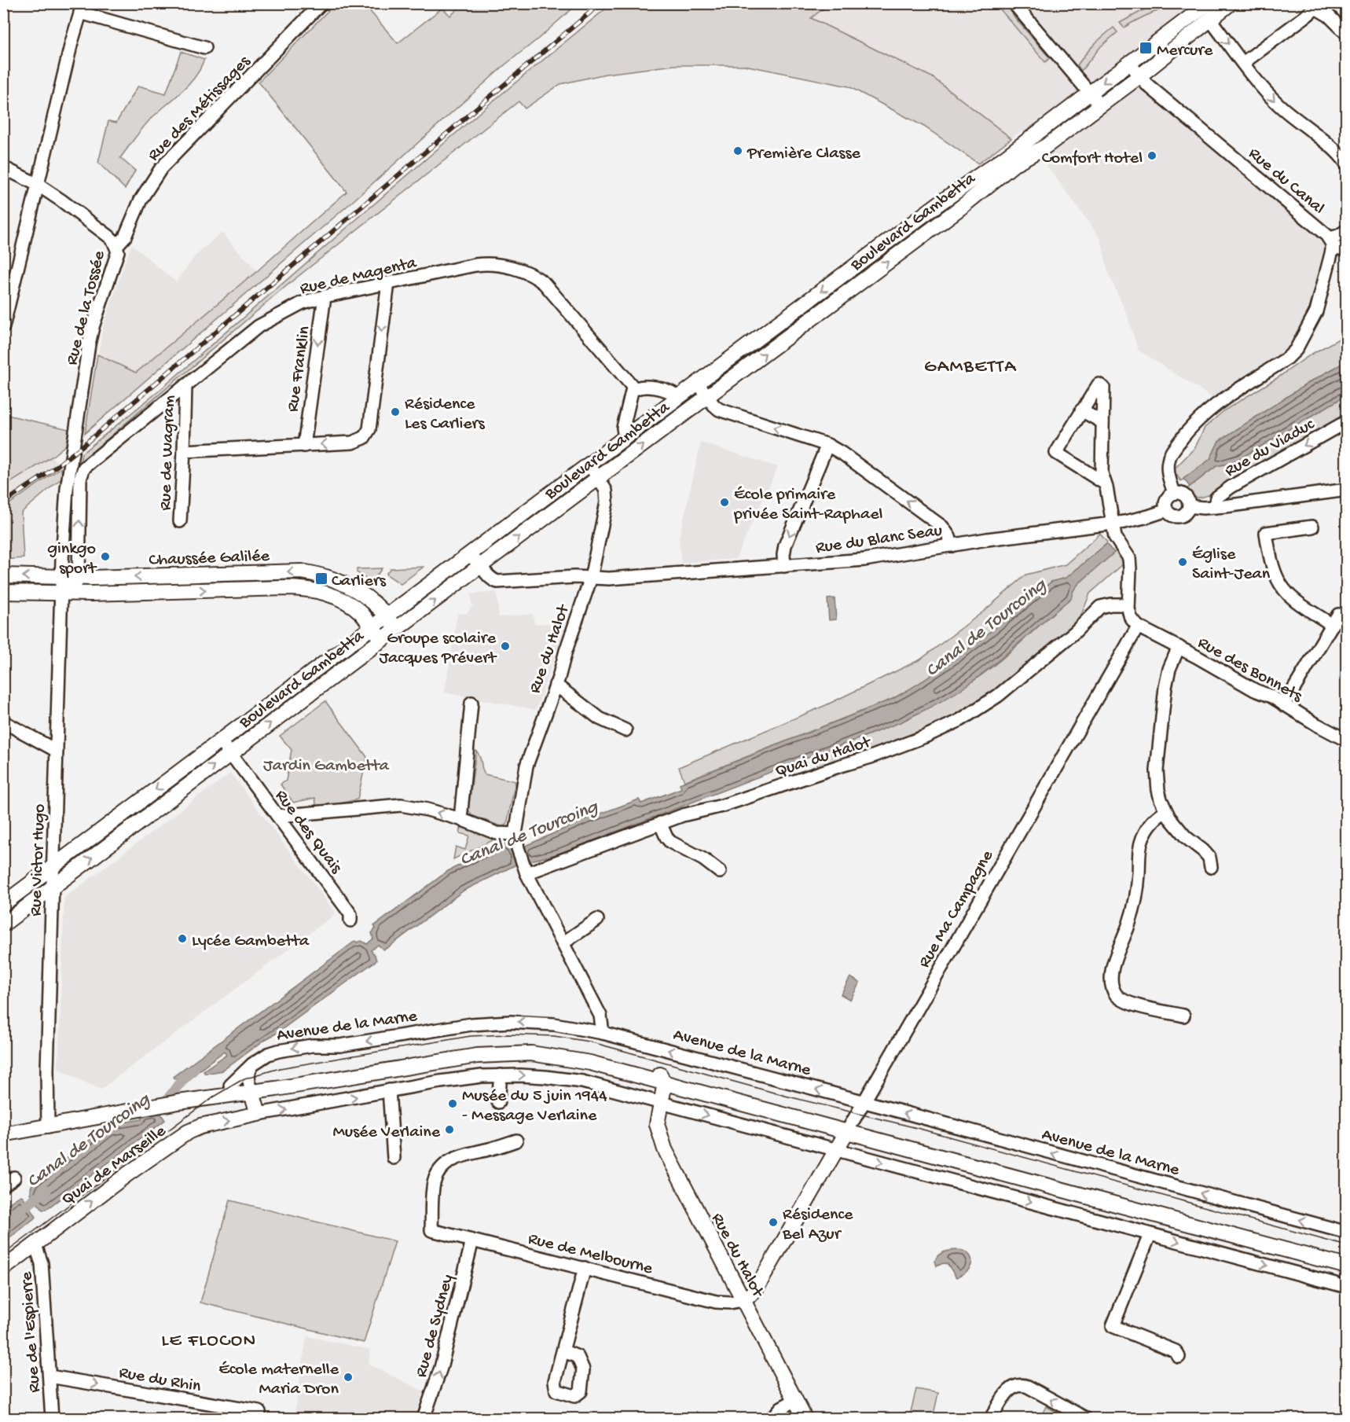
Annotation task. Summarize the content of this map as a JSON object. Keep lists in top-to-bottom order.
{
  "streets": {
    "main road": [
      "Boulevard Gambetta",
      "Chaussée Galilée",
      "Rue du Halot",
      "Rue Ma Campagne",
      "Quai de Marseille"
    ],
    "street": [
      "Rue des Métissages",
      "Rue du Canal",
      "Rue de Magenta",
      "Rue de la Tossée",
      "Rue Franklin",
      "Rue du Viaduc",
      "Rue de Wagram",
      "Rue du Blanc Seau",
      "Rue des Bonnets",
      "Quai du Halot",
      "Rue des Quais",
      "Rue Victor Hugo",
      "Avenue de la Marne",
      "Rue de Melbourne",
      "Rue de Sydney",
      "Rue de l'Espierre",
      "Rue du Rhin"
    ]
  },
  "crossings": [
    ["Rue des Métissages", "Rue de la Tossée"],
    ["Rue du Canal", "Boulevard Gambetta"],
    ["Boulevard Gambetta", "Rue du Blanc Seau"],
    ["Boulevard Gambetta", "Chaussée Galilée"],
    ["Boulevard Gambetta", "Rue du Halot"],
    ["Boulevard Gambetta", "Rue des Quais"],
    ["Boulevard Gambetta", "Rue Victor Hugo"],
    ["Rue de Magenta", "Rue Franklin"],
    ["Rue de Magenta", "Rue de Wagram"],
    ["Rue de Magenta", "Chaussée Galilée"],
    ["Rue de la Tossée", "Chaussée Galilée"],
    ["Rue de la Tossée", "Rue Victor Hugo"],
    ["Rue du Blanc Seau", "Rue du Halot"],
    ["Chaussée Galilée", "Rue Victor Hugo"],
    ["Rue du Halot", "Quai du Halot"],
    ["Rue du Halot", "Rue Ma Campagne"],
    ["Rue du Halot", "Rue de Melbourne"],
    ["Rue des Bonnets", "Rue Ma Campagne"],
    ["Rue Ma Campagne", "Avenue de la Marne"],
    ["Rue Ma Campagne", "Rue de Melbourne"],
    ["Quai de Marseille", "Rue de l'Espierre"],
    ["Rue de Melbourne", "Rue de Sydney"],
    ["Rue de l'Espierre", "Rue du Rhin"]
  ],
  "one_way": ["Rue Franklin", "Rue de Sydney", "Rue du Rhin"],
  "districts": ["GAMBETTA", "LE FLOCON"],
  "water": ["Canal de Tourcoing"],
  "parks": ["Jardin Gambetta"],
  "places": {
    "transit": ["Mercure", "Carliers"],
    "other": [
      "Première Classe",
      "Comfort Hotel",
      "Résidence Les Carliers",
      "École primaire privée Saint-Raphael",
      "ginkgo sport",
      "Église Saint-Jean",
      "Groupe scolaire Jacques Prévert",
      "Lycée Gambetta",
      "Musée du 5 juin 1944 - Message Verlaine",
      "Musée Verlaine",
      "Résidence Bel Azur",
      "École maternelle Maria Dron"
    ]
  }
}
